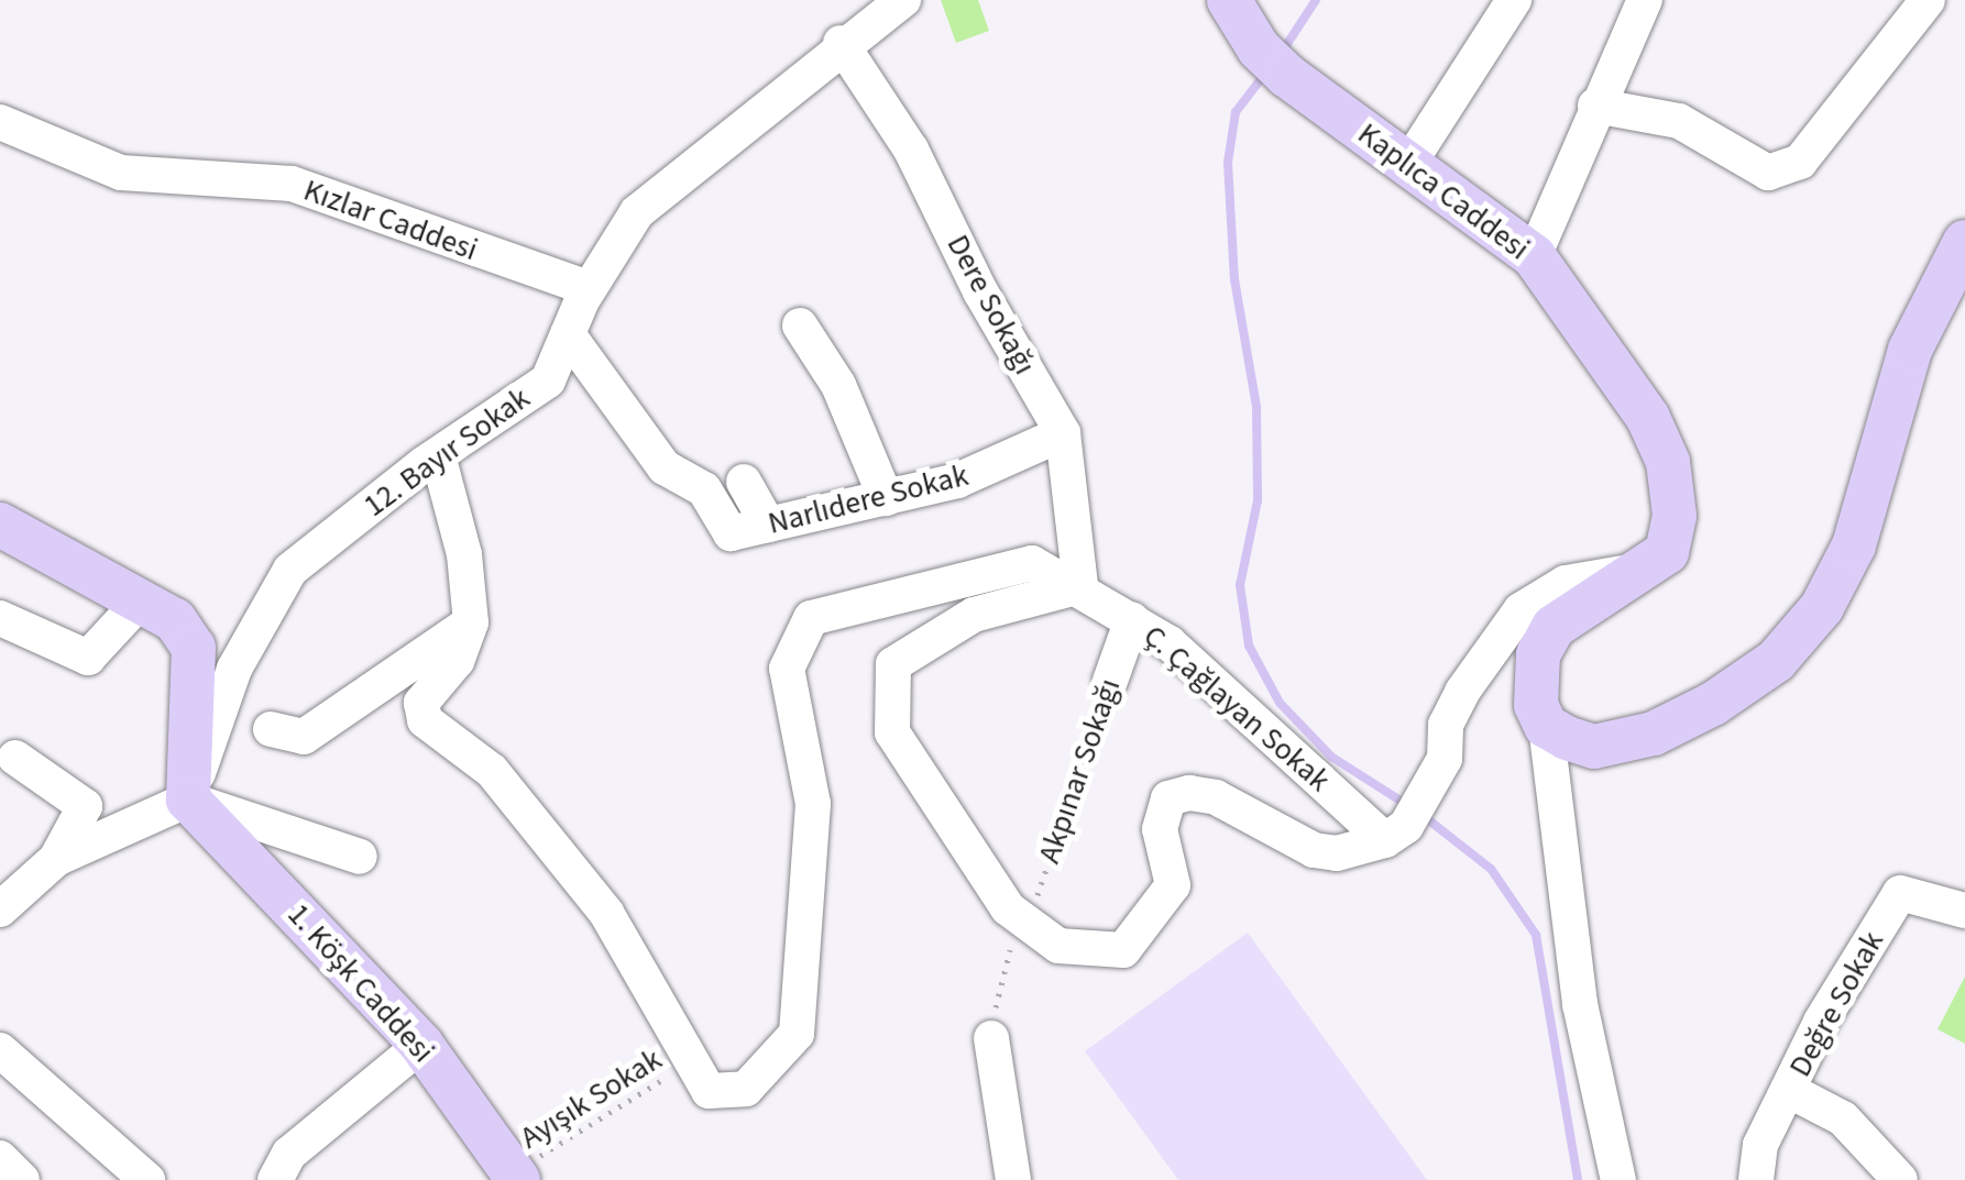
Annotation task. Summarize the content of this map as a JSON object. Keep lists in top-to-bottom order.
{
  "streets": {
    "main road": ["Kaplıca Caddesi", "1. Köşk Caddesi"],
    "street": [
      "Kızlar Caddesi",
      "Dere Sokağı",
      "12. Bayır Sokak",
      "Narlıdere Sokak",
      "Ç. Çağlayan Sokak",
      "Akpınar Sokağı",
      "Değre Sokak"
    ],
    "path": ["Ayışık Sokak"]
  },
  "crossings": [
    ["Kızlar Caddesi", "12. Bayır Sokak"],
    ["Dere Sokağı", "12. Bayır Sokak"],
    ["Dere Sokağı", "Narlıdere Sokak"],
    ["Dere Sokağı", "Ç. Çağlayan Sokak"],
    ["12. Bayır Sokak", "Narlıdere Sokak"],
    ["12. Bayır Sokak", "1. Köşk Caddesi"],
    ["Ç. Çağlayan Sokak", "Akpınar Sokağı"],
    ["Ç. Çağlayan Sokak", "Ayışık Sokak"],
    ["1. Köşk Caddesi", "Ayışık Sokak"]
  ]
}
